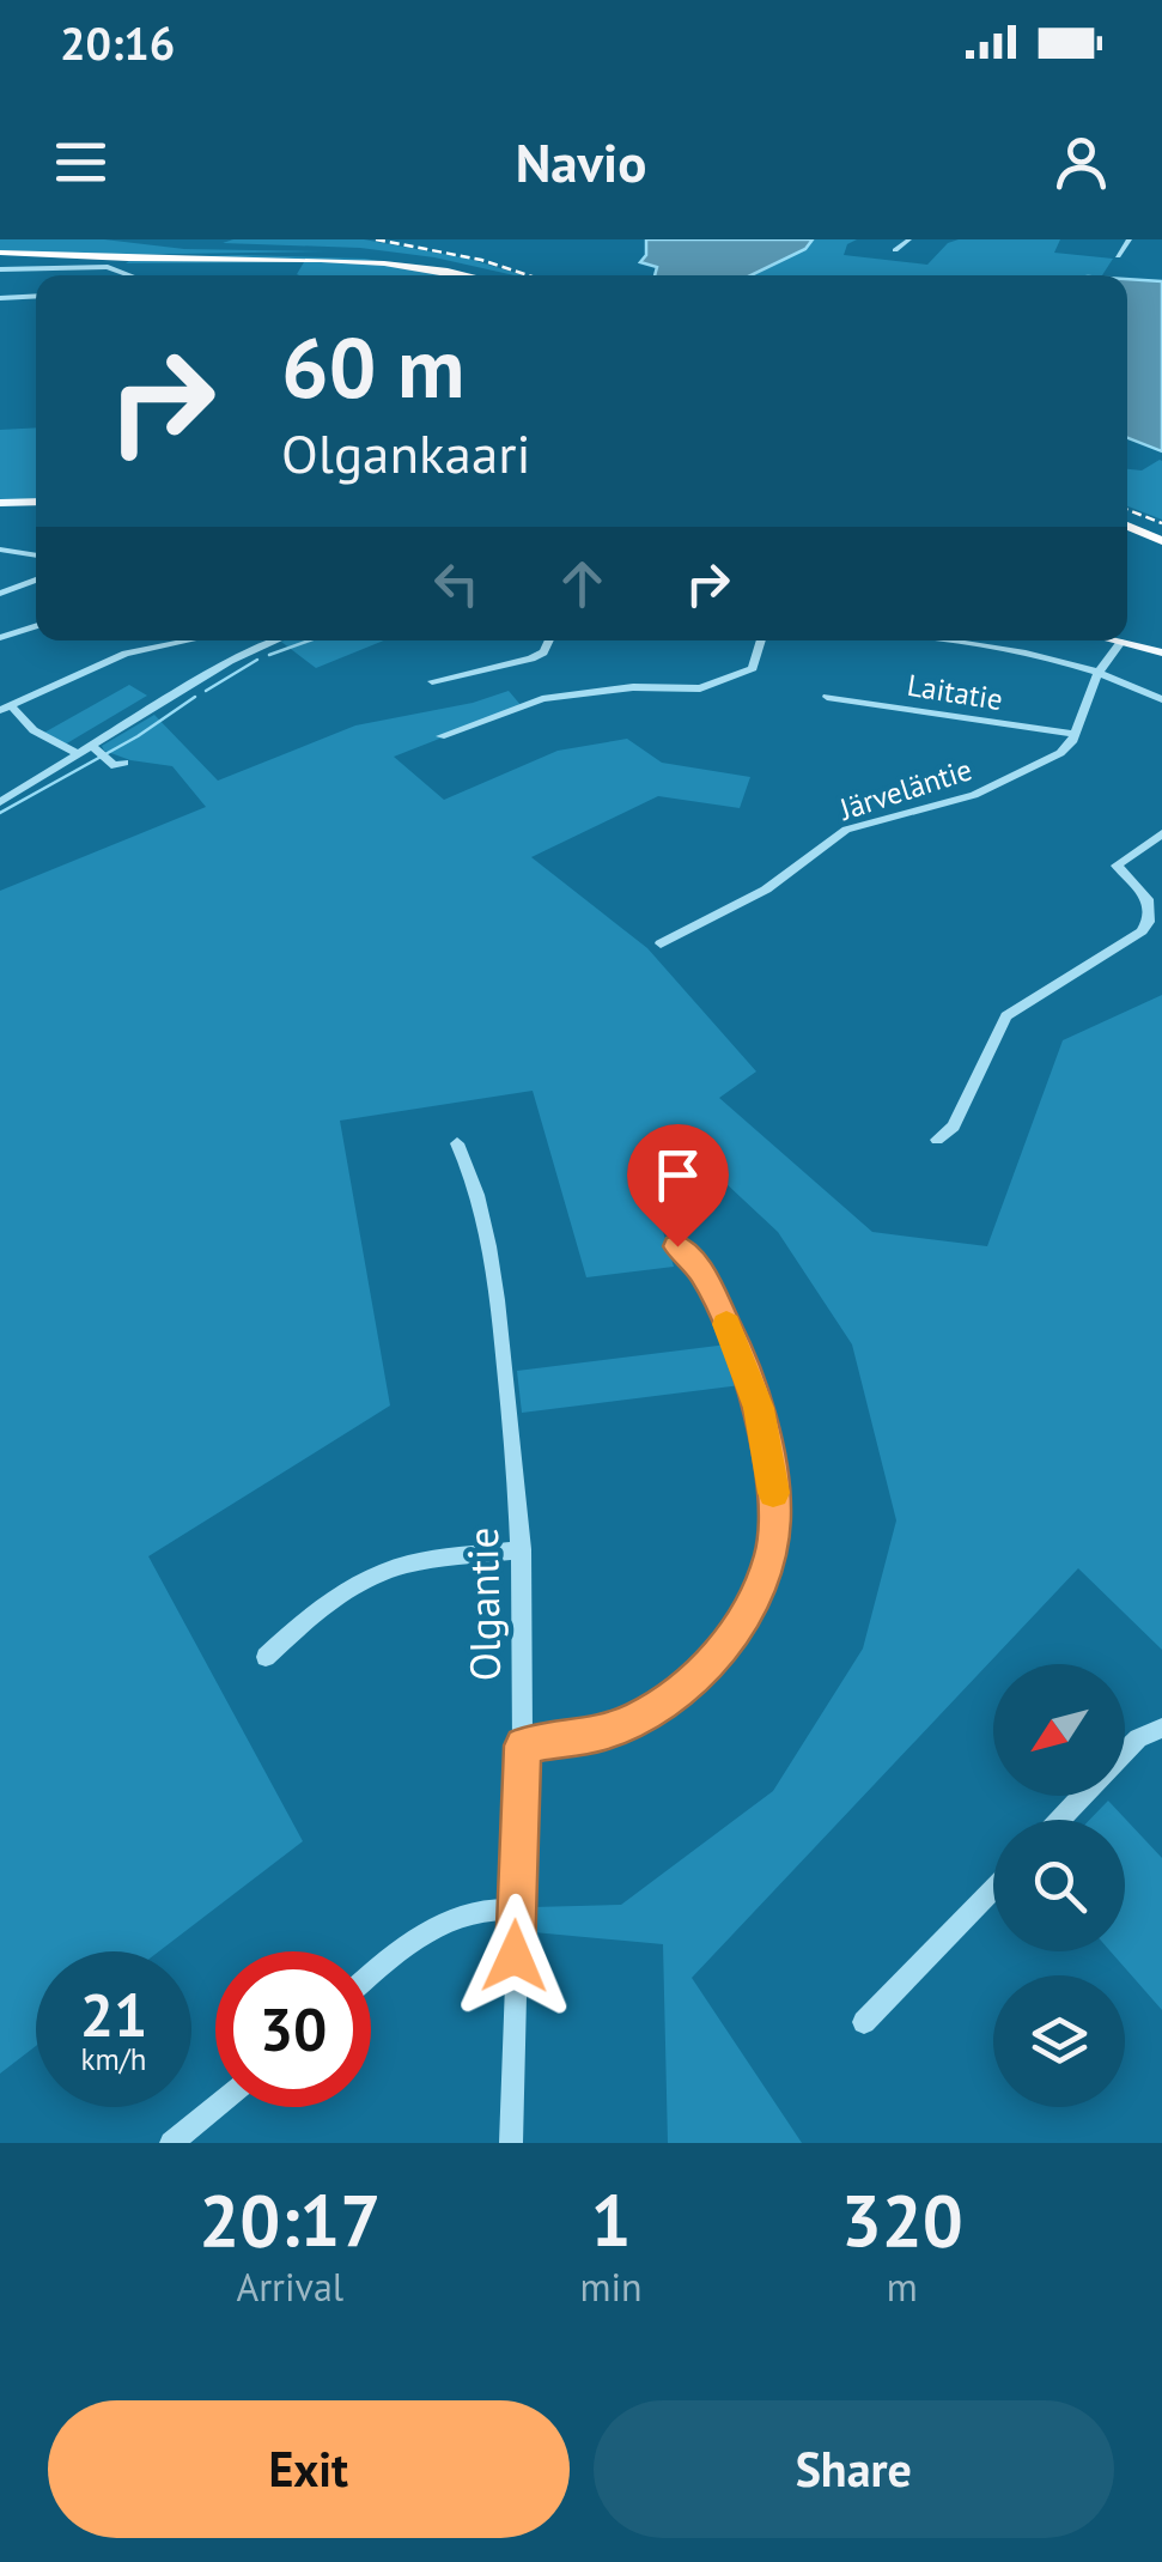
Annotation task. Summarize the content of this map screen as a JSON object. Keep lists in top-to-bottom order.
{
  "streets": {
    "street": ["Laitatie", "Järveläntie", "Olgantie"]
  },
  "crossings": [
    ["Laitatie", "Järveläntie"]
  ],
  "north": "bottom left",
  "page": {
    "status": "20:16",
    "header": "Navio",
    "turn": ["60 m", "Olgankaari"],
    "speed": "21 km/h",
    "limit": "30",
    "eta": [
      "20:17",
      "Arrival",
      "1",
      "min",
      "320",
      "m"
    ],
    "buttons": ["Exit", "Share"]
  }
}
